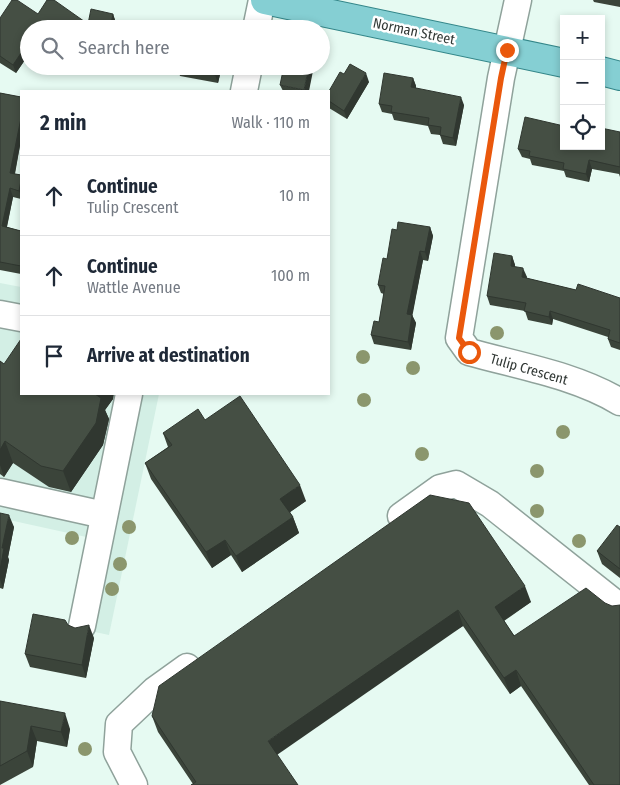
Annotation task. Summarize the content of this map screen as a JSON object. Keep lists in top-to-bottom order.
{
  "streets": {
    "main road": ["Norman Street"],
    "street": ["Tulip Crescent"]
  },
  "crossings": [
    ["Norman Street", "Tulip Crescent"]
  ],
  "page": {
    "map_buttons": ["+", "−"],
    "search": "Search here",
    "heading": ["2 min", "Walk · 110 m"],
    "list": [
      ["Continue", "Tulip Crescent", "10 m"],
      ["Continue", "Wattle Avenue", "100 m"],
      "Arrive at destination"
    ]
  }
}
